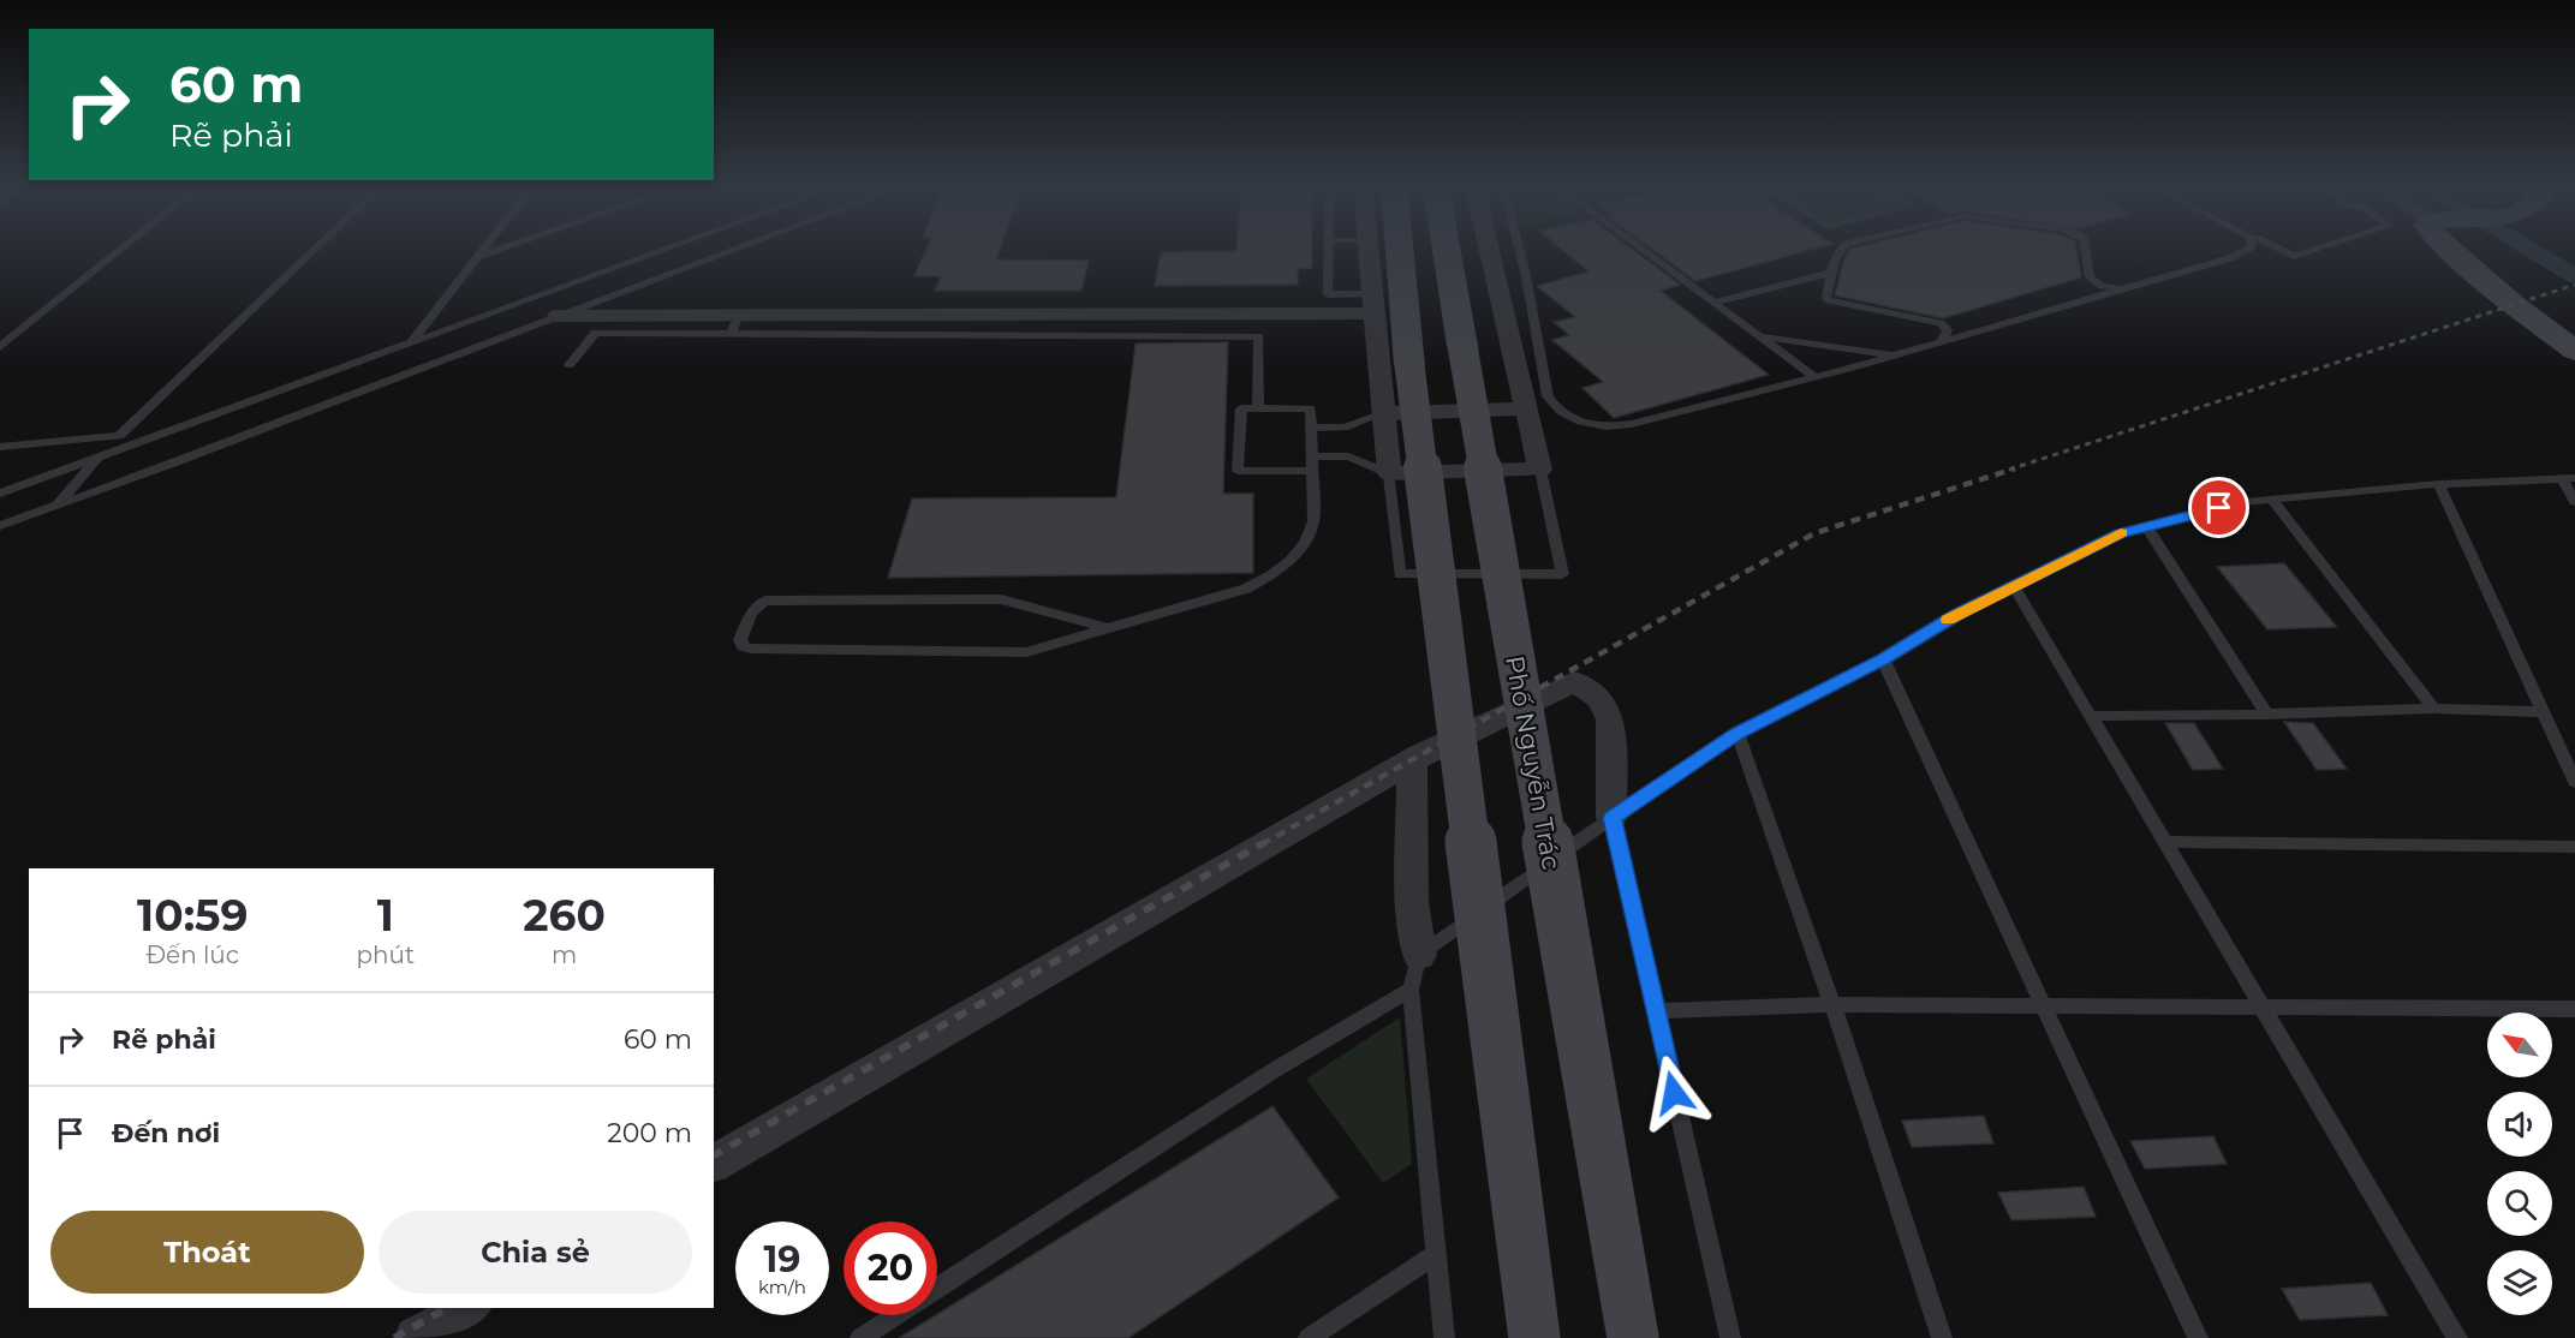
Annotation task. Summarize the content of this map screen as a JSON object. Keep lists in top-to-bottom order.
{
  "streets": {
    "main road": ["Phố Nguyễn Trác"]
  },
  "north": "top left",
  "page": {
    "turn": ["60 m", "Rẽ phải"],
    "eta": [
      "10:59",
      "Đến lúc",
      "1",
      "phút",
      "260",
      "m"
    ],
    "list": [
      {
        "name": "Rẽ phải",
        "value": "60 m"
      },
      {
        "name": "Đến nơi",
        "value": "200 m"
      }
    ],
    "buttons": ["Thoát", "Chia sẻ"],
    "speed": "19 km/h",
    "limit": "20"
  }
}
